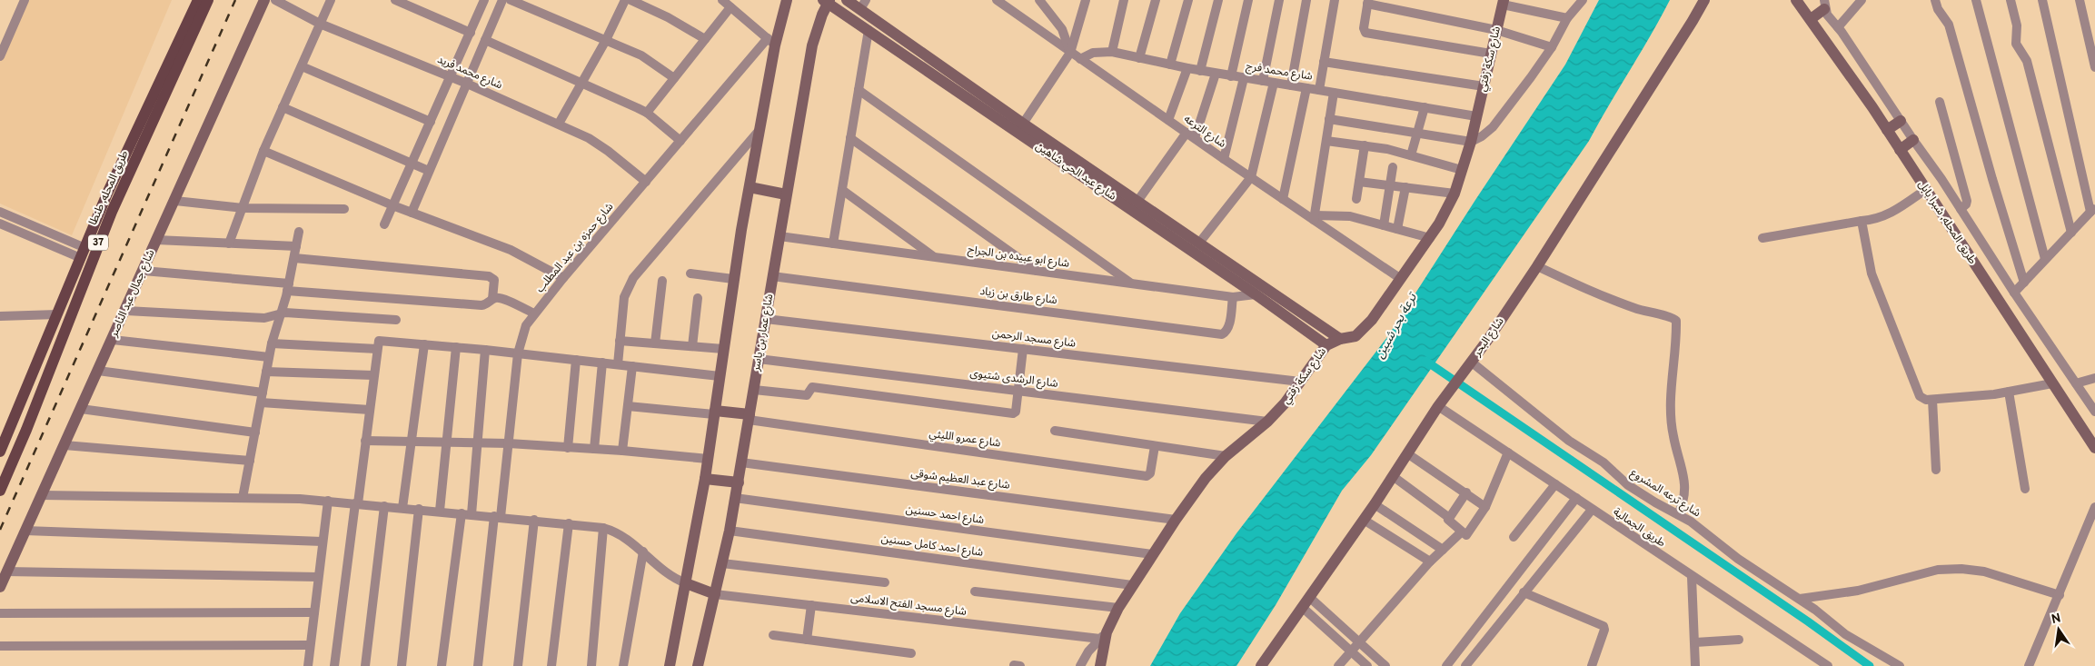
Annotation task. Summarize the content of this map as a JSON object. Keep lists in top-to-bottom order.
{
  "streets": {
    "main road": ["طريق المحله, طنطا", "37"],
    "street": [
      "شارع سكة زفتي",
      "شارع محمد فرج",
      "شارع محمد فريد",
      "شارع الترعه",
      "شارع عبد الحي شاهين",
      "طريق المحله, شبرا بابل",
      "شارع حمزه بن عبد المطلب",
      "شارع ابو عبيده بن الجراح",
      "شارع جمال عبد الناصر",
      "شارع طارق بن زياد",
      "شارع عمار بن ياسر",
      "شارع البحر",
      "شارع مسجد الرحمن",
      "شارع الرشدى شتيوى",
      "شارع عمرو الليثي",
      "شارع عبد العظيم شوقى",
      "شارع ترعه المشروع",
      "شارع احمد حسنين",
      "طريق الجمالية",
      "شارع احمد كامل حسنين",
      "شارع مسجد الفتح الاسلامى"
    ]
  },
  "crossings": [
    ["شارع سكة زفتي", "شارع محمد فرج"],
    ["شارع سكة زفتي", "شارع الترعه"],
    ["شارع سكة زفتي", "شارع عبد الحي شاهين"],
    ["شارع سكة زفتي", "شارع مسجد الرحمن"],
    ["شارع سكة زفتي", "شارع الرشدى شتيوى"],
    ["شارع سكة زفتي", "شارع عبد العظيم شوقى"],
    ["شارع سكة زفتي", "شارع احمد حسنين"],
    ["شارع سكة زفتي", "شارع احمد كامل حسنين"],
    ["شارع سكة زفتي", "شارع مسجد الفتح الاسلامى"],
    ["شارع محمد فرج", "شارع الترعه"],
    ["شارع محمد فريد", "شارع حمزه بن عبد المطلب"],
    ["شارع عبد الحي شاهين", "شارع ابو عبيده بن الجراح"],
    ["شارع عبد الحي شاهين", "شارع عمار بن ياسر"],
    ["شارع ابو عبيده بن الجراح", "شارع طارق بن زياد"],
    ["شارع ابو عبيده بن الجراح", "شارع عمار بن ياسر"],
    ["شارع طارق بن زياد", "شارع عمار بن ياسر"],
    ["شارع عمار بن ياسر", "شارع مسجد الرحمن"],
    ["شارع عمار بن ياسر", "شارع الرشدى شتيوى"],
    ["شارع عمار بن ياسر", "شارع عمرو الليثي"],
    ["شارع عمار بن ياسر", "شارع عبد العظيم شوقى"],
    ["شارع عمار بن ياسر", "شارع احمد حسنين"],
    ["شارع عمار بن ياسر", "شارع احمد كامل حسنين"],
    ["شارع عمار بن ياسر", "شارع مسجد الفتح الاسلامى"],
    ["شارع البحر", "شارع ترعه المشروع"],
    ["شارع البحر", "طريق الجمالية"]
  ],
  "water": ["ترعة بحر شبين"],
  "north": "top"
}
